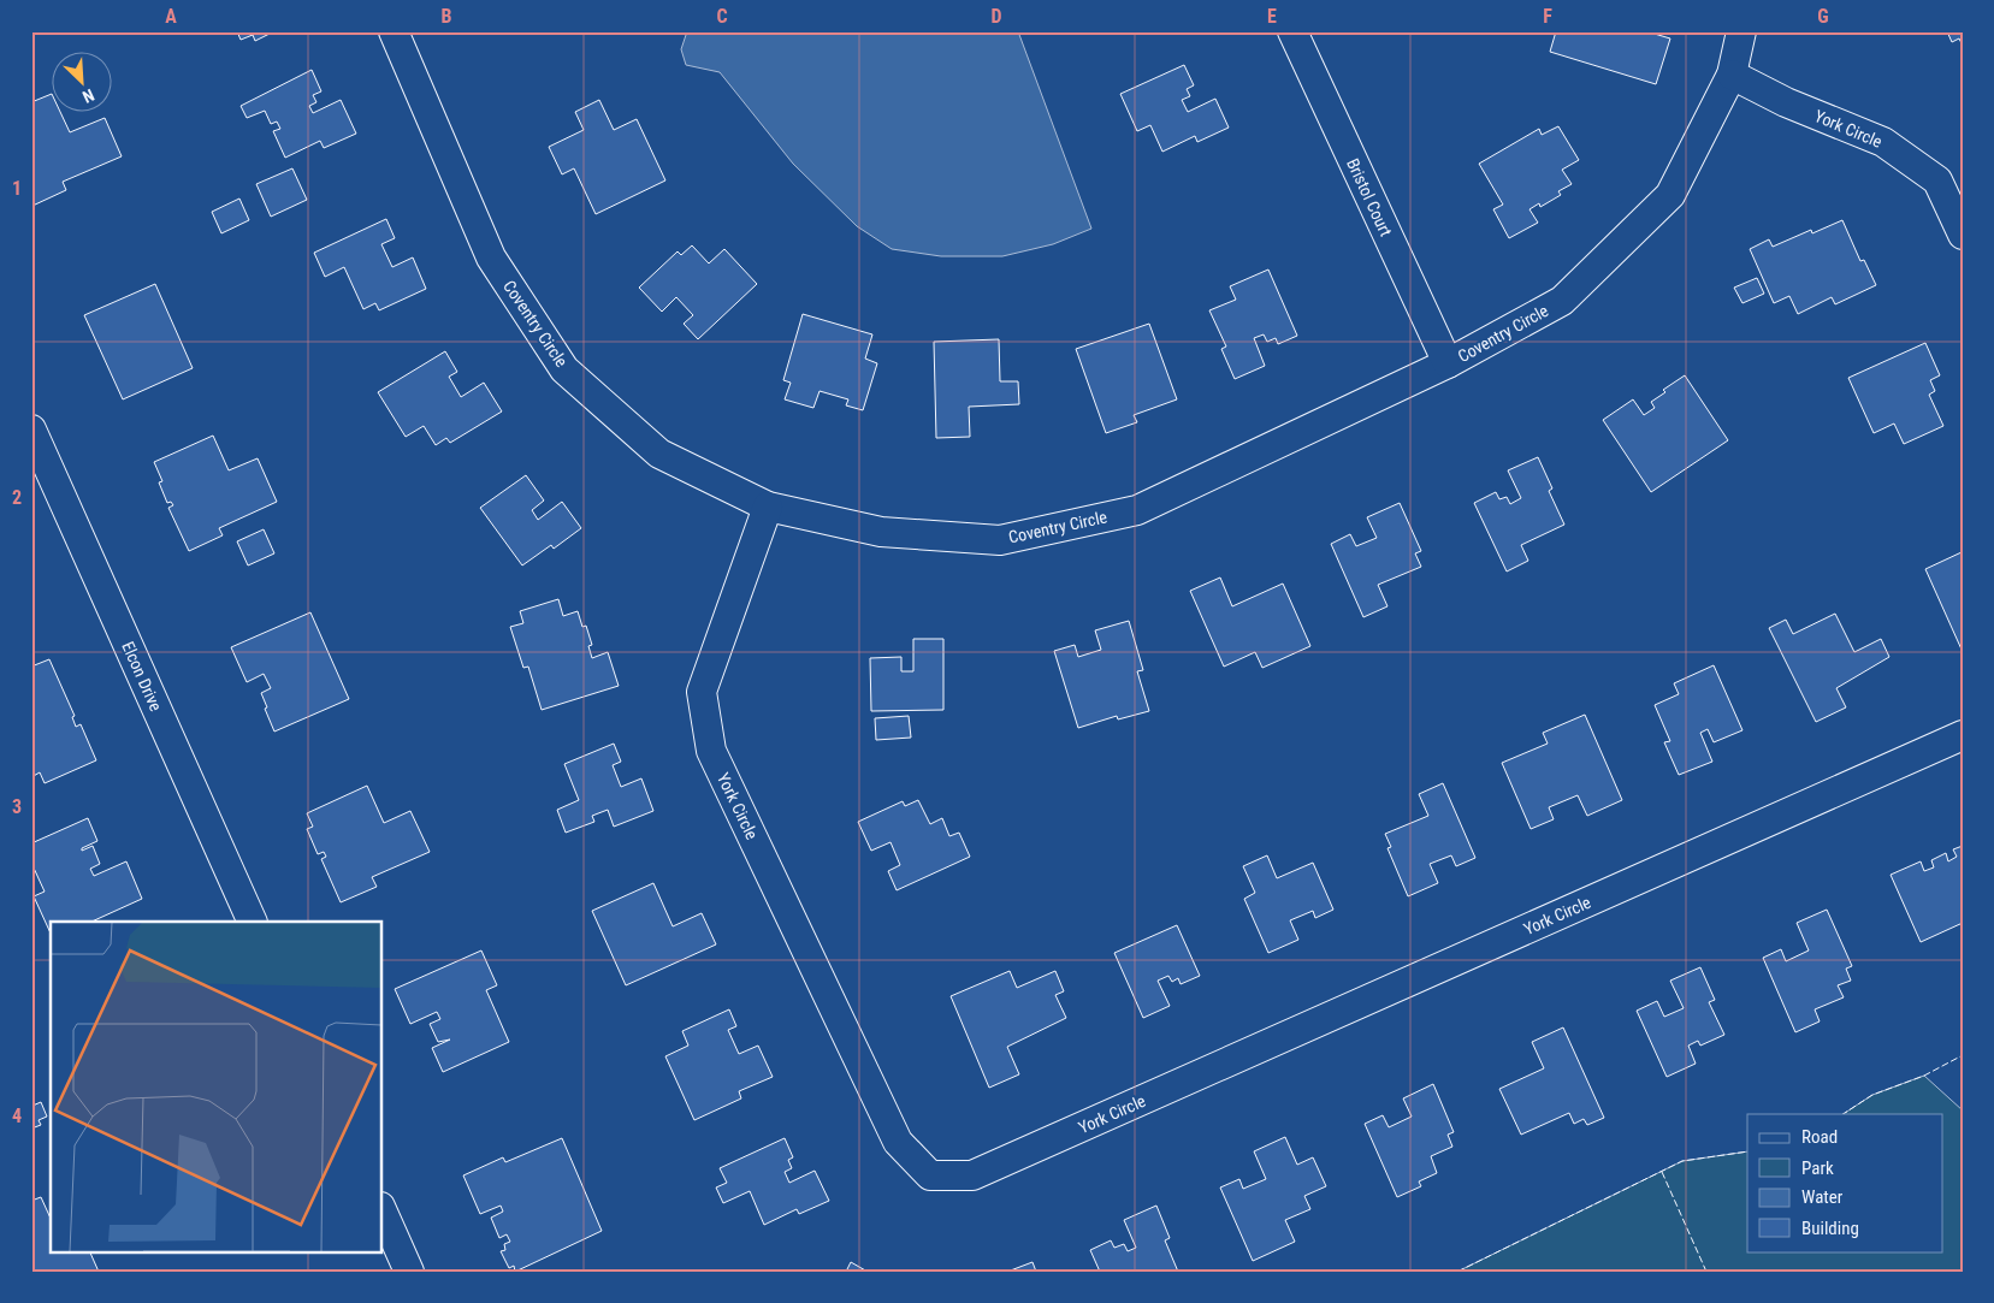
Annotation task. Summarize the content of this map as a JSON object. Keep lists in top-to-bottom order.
{
  "streets": {
    "street": [
      "York Circle",
      "Bristol Court",
      "Coventry Circle",
      "Elcon Drive"
    ]
  },
  "crossings": [
    ["York Circle", "Coventry Circle"],
    ["Bristol Court", "Coventry Circle"]
  ],
  "legend": [
    "Road",
    "Park",
    "Water",
    "Building"
  ],
  "north": "bottom right",
  "grid": {
    "columns": [
      "A",
      "B",
      "C",
      "D",
      "E",
      "F",
      "G"
    ],
    "rows": [
      "1",
      "2",
      "3",
      "4"
    ]
  }
}
